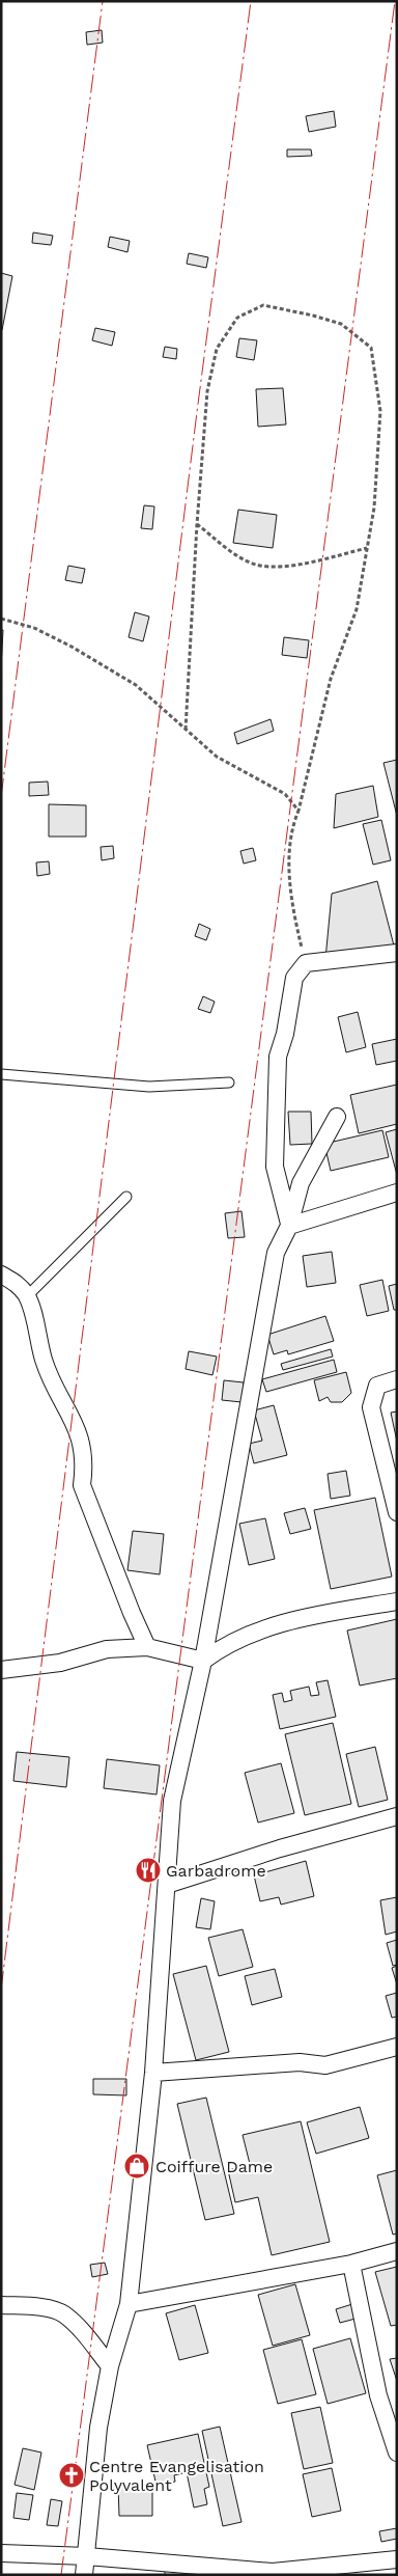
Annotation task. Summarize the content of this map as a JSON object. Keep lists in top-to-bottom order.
{
  "places": {
    "restaurant": ["Garbadrome"],
    "shop": ["Coiffure Dame"],
    "church": ["Centre Evangelisation Polyvalent"]
  }
}
